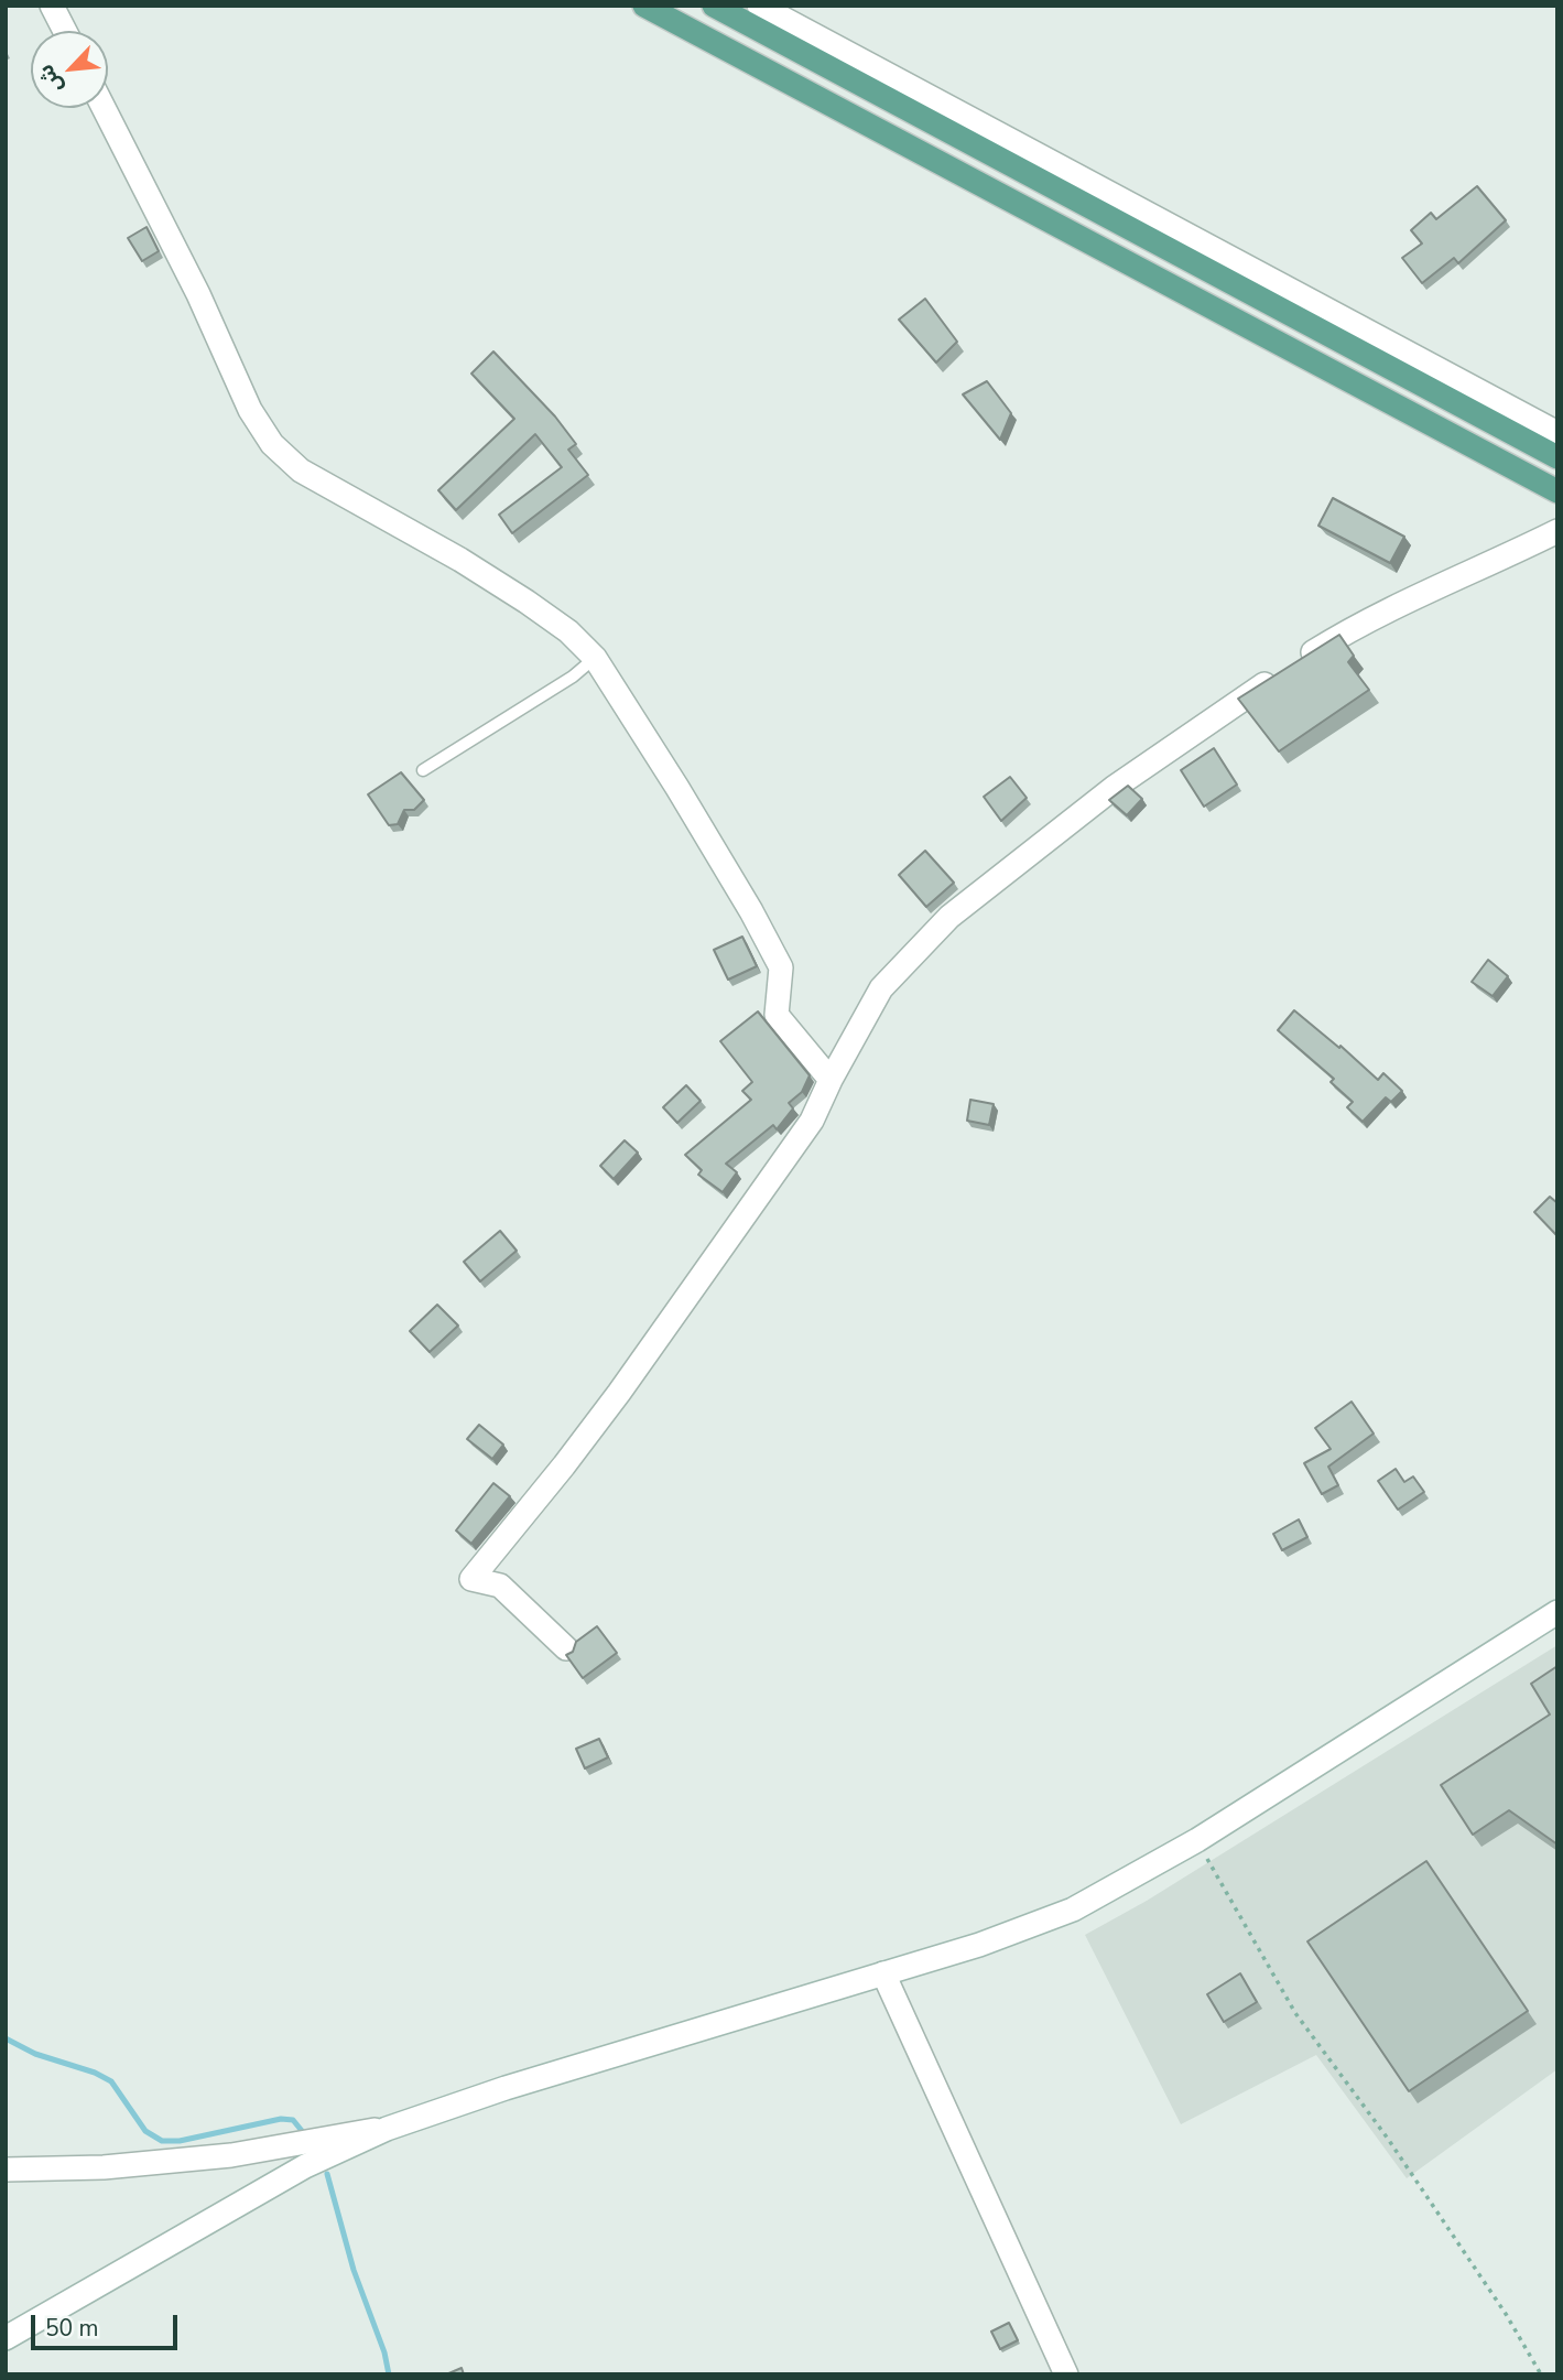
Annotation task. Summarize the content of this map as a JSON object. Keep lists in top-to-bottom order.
{
  "scale_bar": "50 m",
  "north": "bottom left"
}
